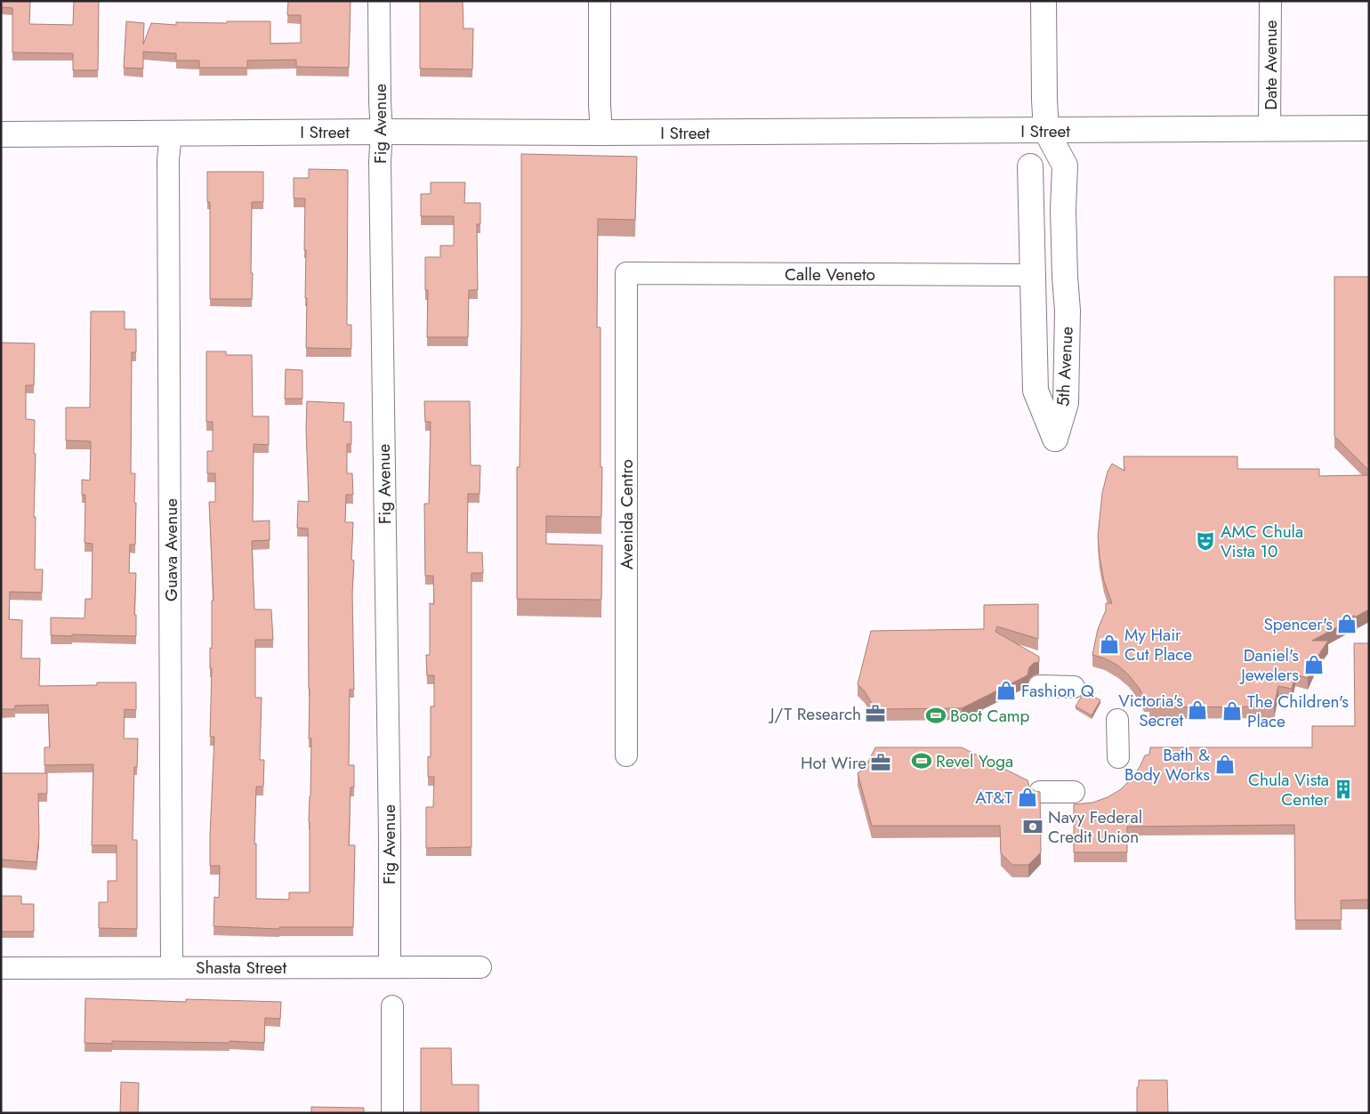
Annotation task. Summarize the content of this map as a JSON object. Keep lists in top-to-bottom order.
{
  "streets": {
    "street": [
      "Date Avenue",
      "Fig Avenue",
      "I Street",
      "Calle Veneto",
      "5th Avenue",
      "Avenida Centro",
      "Guava Avenue",
      "Shasta Street"
    ]
  },
  "crossings": [
    ["Date Avenue", "I Street"],
    ["Fig Avenue", "I Street"],
    ["Fig Avenue", "Shasta Street"],
    ["I Street", "5th Avenue"],
    ["I Street", "Guava Avenue"],
    ["Calle Veneto", "5th Avenue"],
    ["Calle Veneto", "Avenida Centro"],
    ["Guava Avenue", "Shasta Street"]
  ],
  "places": {
    "theatre": ["AMC Chula Vista 10"],
    "shop": [
      "Spencer's",
      "My Hair Cut Place",
      "Daniel's Jewelers",
      "Fashion Q",
      "Victoria's Secret",
      "The Children's Place",
      "Bath & Body Works",
      "AT&T"
    ],
    "office": ["J/T Research", "Hot Wire"],
    "sports": ["Boot Camp", "Revel Yoga"],
    "building": ["Chula Vista Center"],
    "bank": ["Navy Federal Credit Union"]
  }
}
